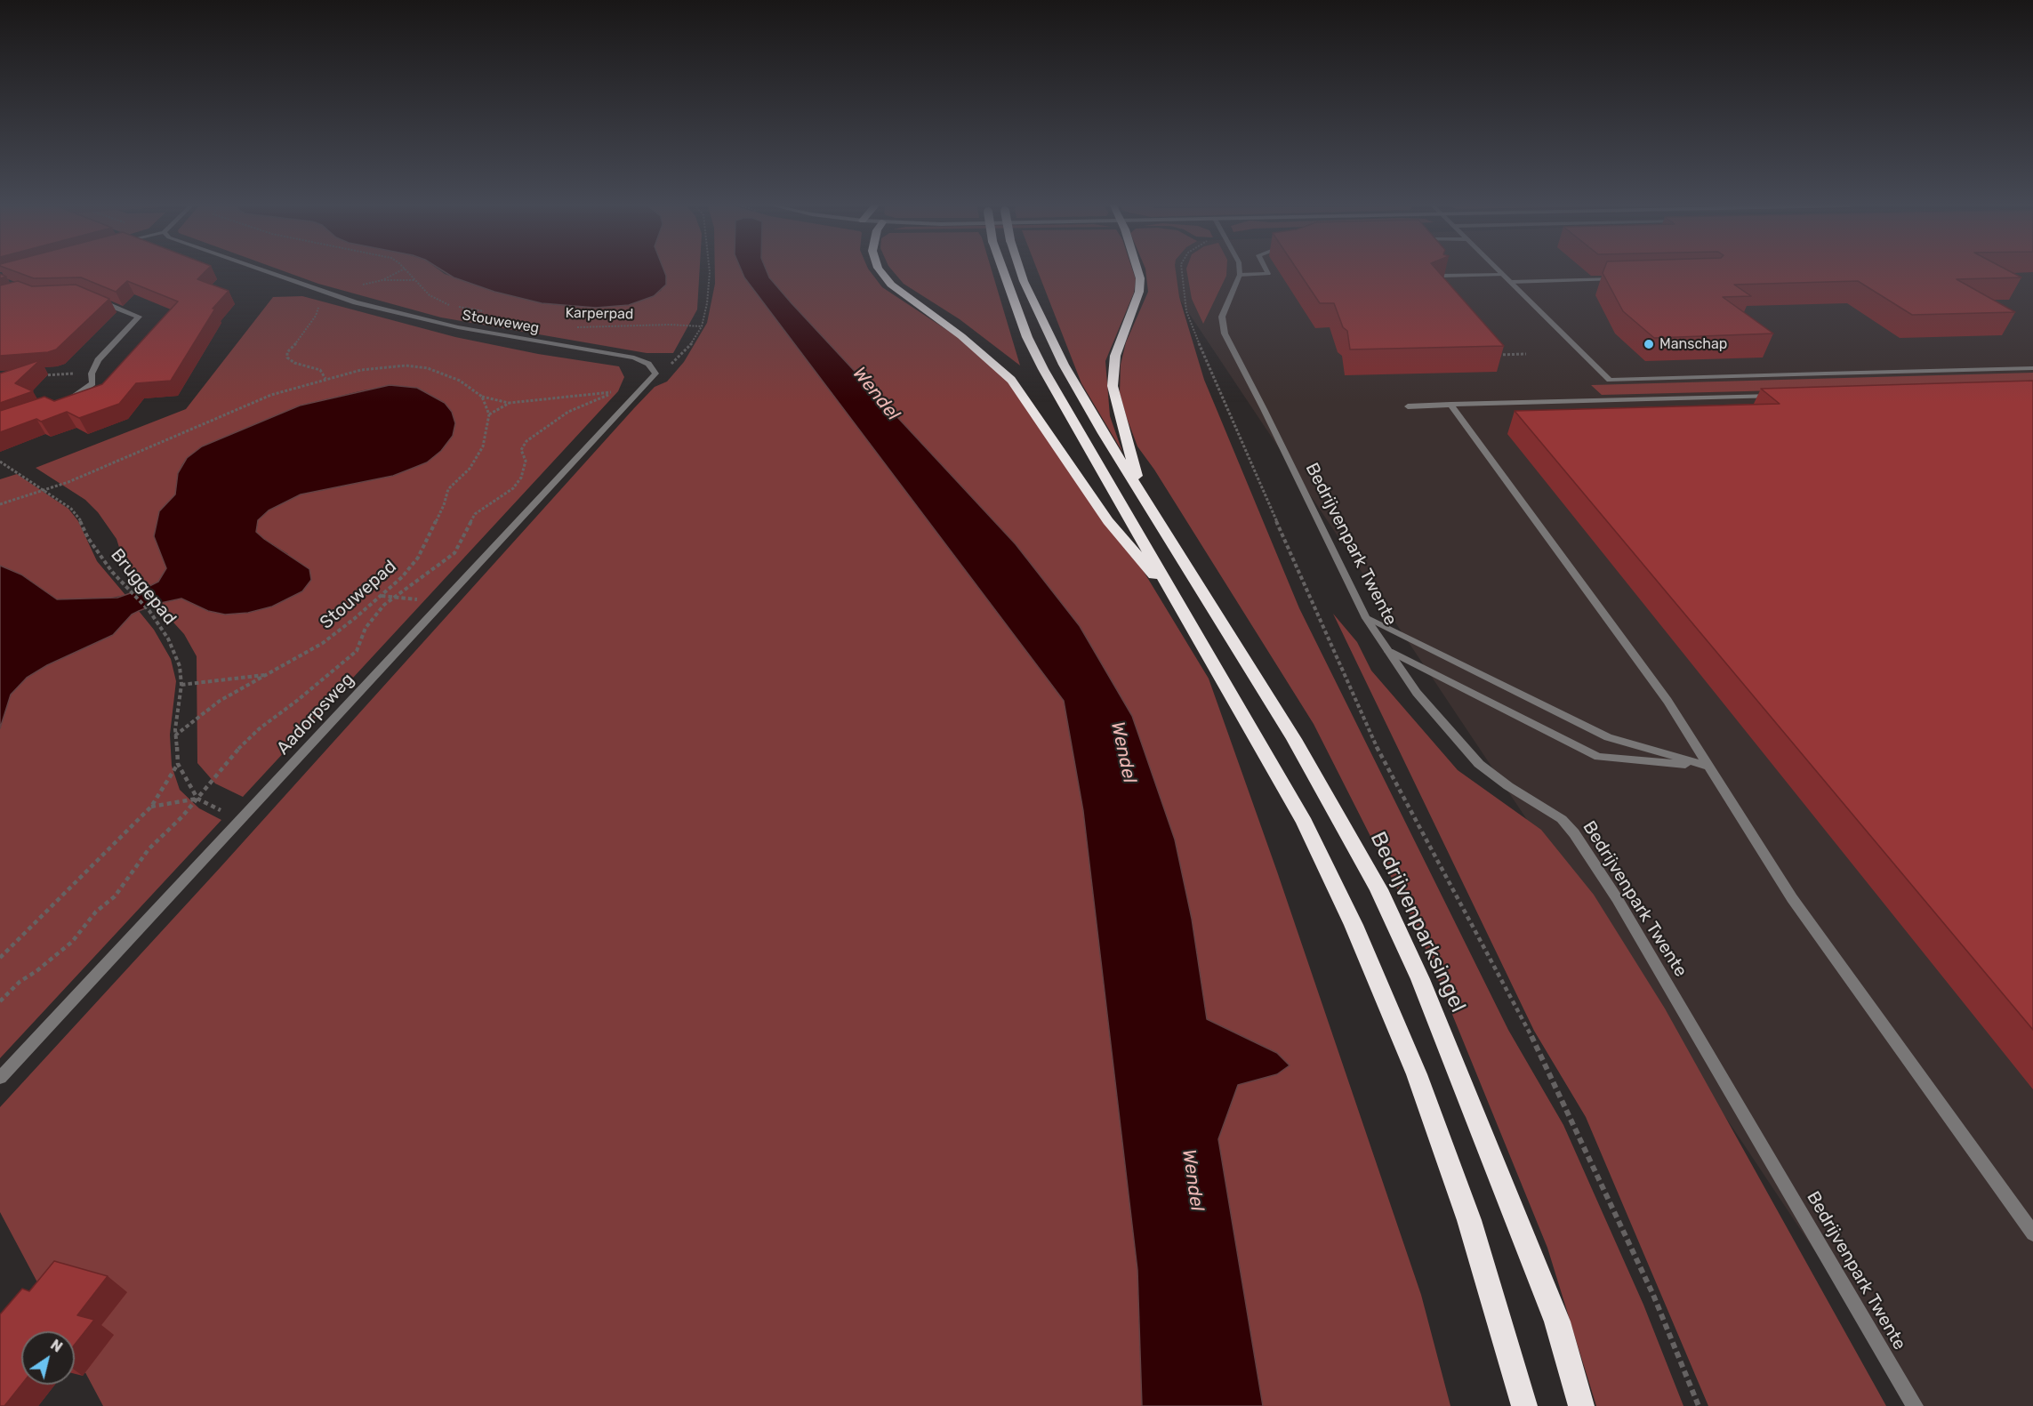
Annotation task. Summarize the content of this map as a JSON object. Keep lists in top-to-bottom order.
{
  "streets": {
    "highway": ["Bedrijvenparksingel"],
    "street": ["Stouweweg", "Bedrijvenpark Twente", "Aadorpsweg"],
    "path": ["Karperpad", "Bruggepad", "Stouwepad"]
  },
  "crossings": [
    ["Stouweweg", "Aadorpsweg"],
    ["Bruggepad", "Stouwepad"]
  ],
  "water": ["Wendel"],
  "places": ["Manschap"],
  "north": "top right"
}
